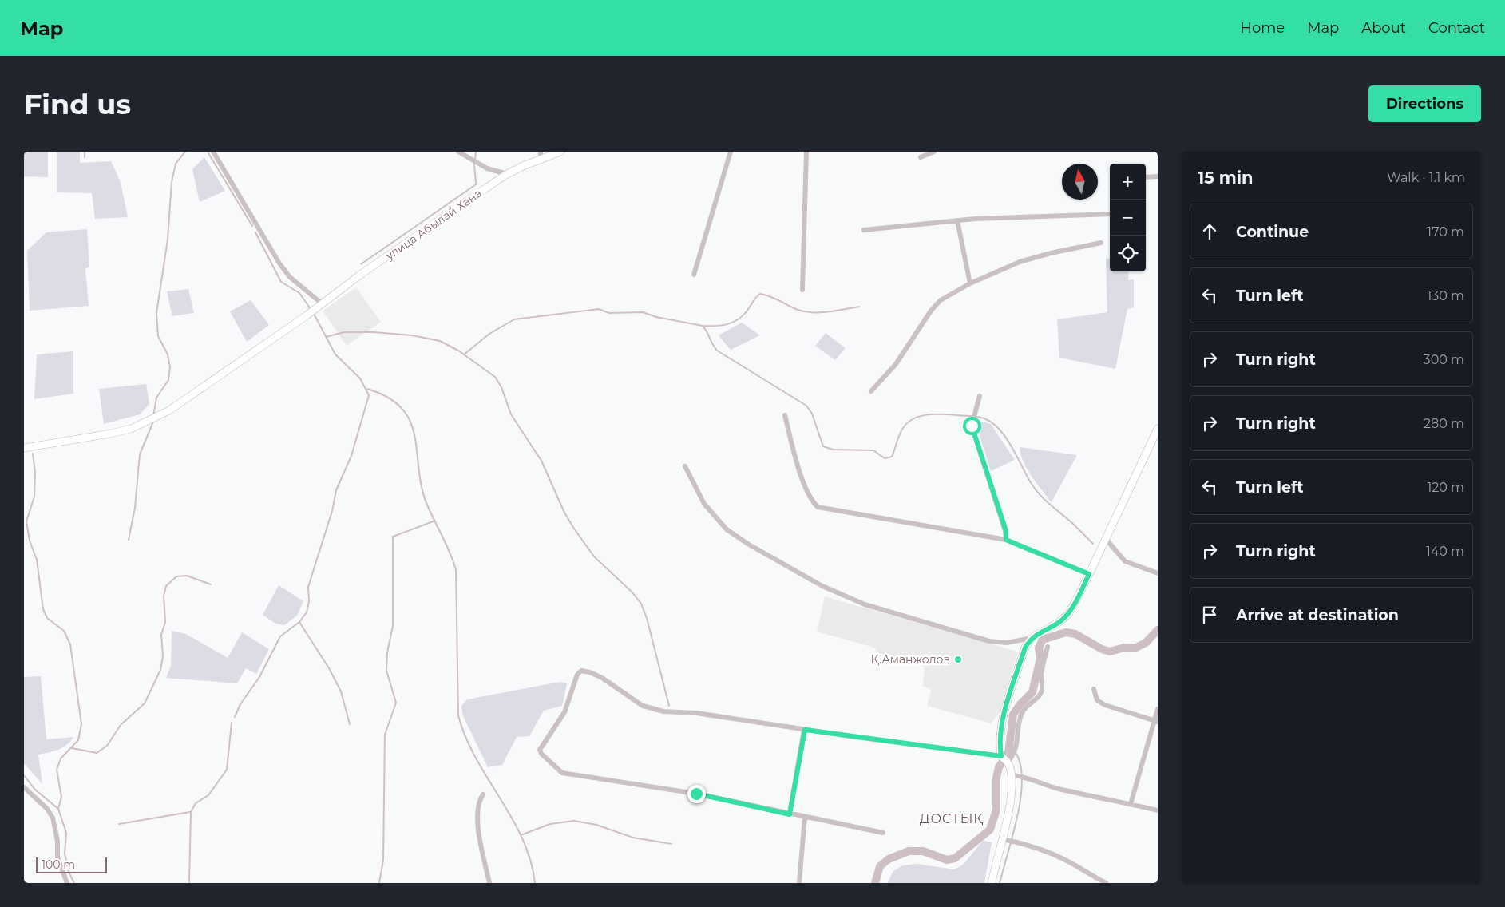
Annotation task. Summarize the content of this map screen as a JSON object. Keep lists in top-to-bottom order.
{
  "streets": {
    "main road": ["улица Абылай Хана"]
  },
  "districts": ["ДОСТЫҚ"],
  "places": ["Қ.Аманжолов"],
  "scale_bar": "100 m",
  "north": "top",
  "page": {
    "header": "Map",
    "nav": [
      "Home",
      "Map",
      "About",
      "Contact"
    ],
    "buttons": "Directions",
    "title": "Find us",
    "heading": ["15 min", "Walk · 1.1 km"],
    "map_buttons": ["+", "−"],
    "list": [
      ["Continue", "170 m"],
      ["Turn left", "130 m"],
      ["Turn right", "300 m"],
      ["Turn right", "280 m"],
      ["Turn left", "120 m"],
      ["Turn right", "140 m"],
      "Arrive at destination"
    ],
    "scale": "100 m"
  }
}
